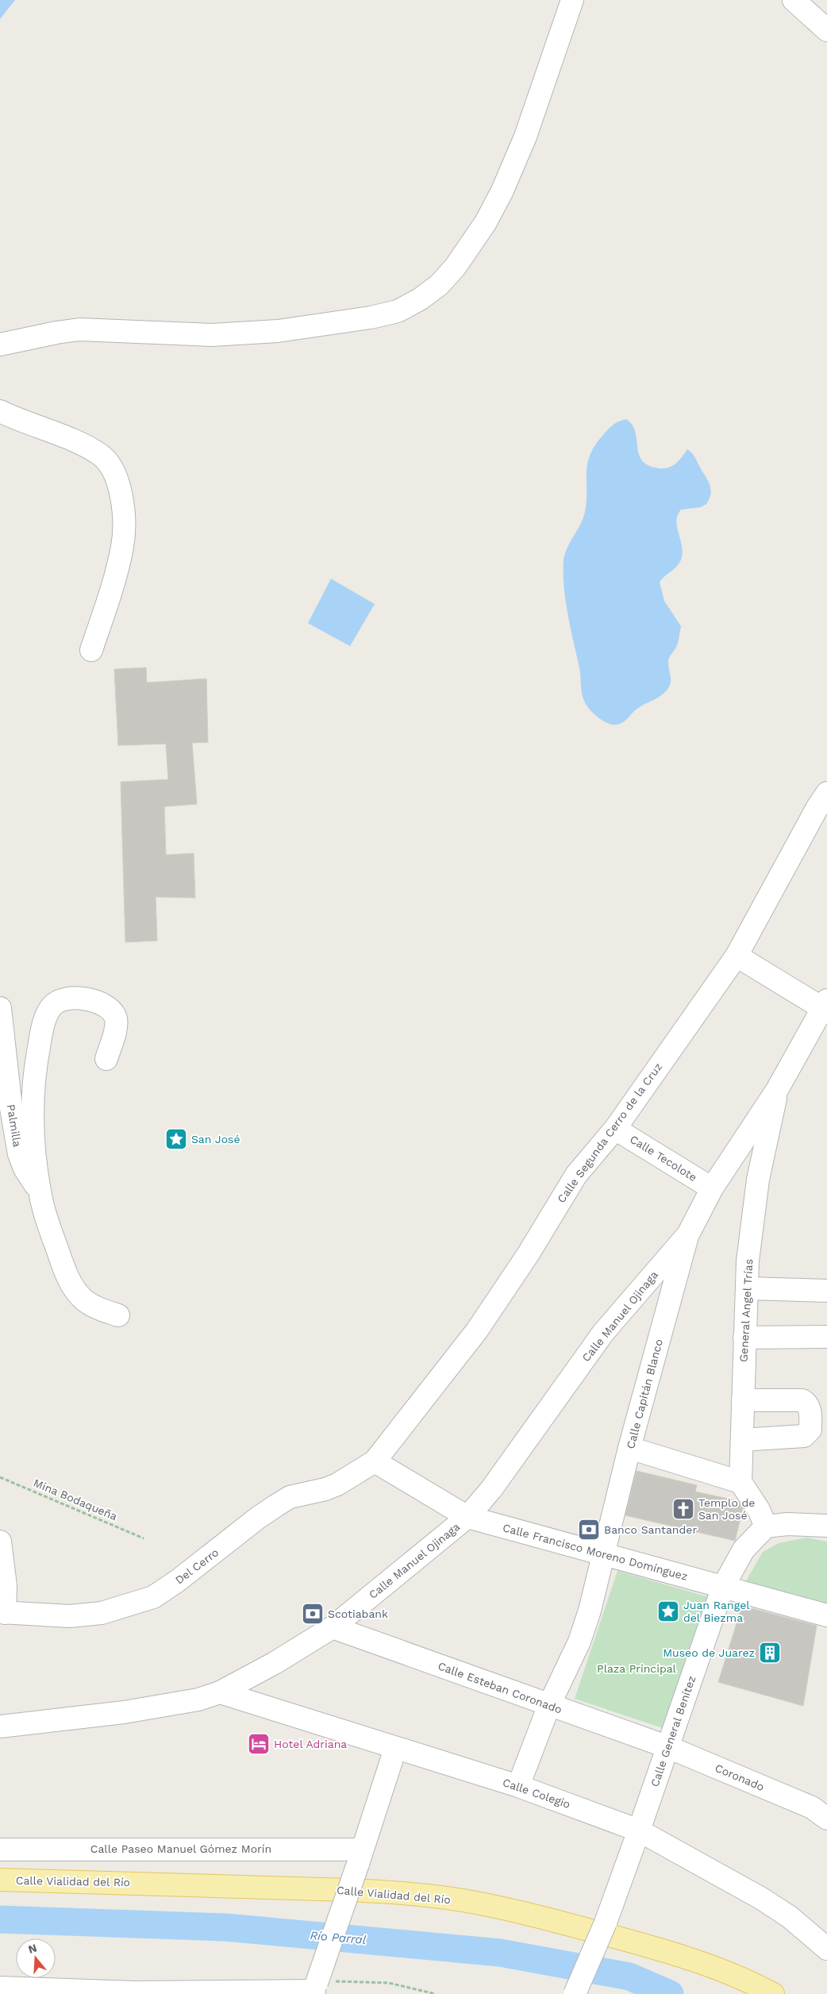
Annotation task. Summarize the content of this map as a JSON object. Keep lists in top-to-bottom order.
{
  "streets": {
    "main road": ["Calle Vialidad del Río"],
    "street": [
      "Palmilla",
      "Calle Segunda Cerro de la Cruz",
      "Calle Tecolote",
      "General Angel Trías",
      "Calle Manuel Ojinaga",
      "Calle Capitán Blanco",
      "Calle Francisco Moreno Domínguez",
      "Del Cerro",
      "Calle Esteban Coronado",
      "Calle General Benítez",
      "Coronado",
      "Calle Colegio",
      "Calle Paseo Manuel Gómez Morín"
    ],
    "path": ["Mina Bodaqueña"]
  },
  "crossings": [
    ["Calle Segunda Cerro de la Cruz", "Calle Tecolote"],
    ["Calle Segunda Cerro de la Cruz", "Calle Francisco Moreno Domínguez"],
    ["Calle Segunda Cerro de la Cruz", "Del Cerro"],
    ["Calle Tecolote", "Calle Manuel Ojinaga"],
    ["General Angel Trías", "Calle Manuel Ojinaga"],
    ["Calle Manuel Ojinaga", "Calle Capitán Blanco"],
    ["Calle Manuel Ojinaga", "Calle Francisco Moreno Domínguez"],
    ["Calle Manuel Ojinaga", "Calle Esteban Coronado"],
    ["Calle Manuel Ojinaga", "Calle Colegio"],
    ["Calle Capitán Blanco", "Calle Francisco Moreno Domínguez"],
    ["Calle Capitán Blanco", "Calle Esteban Coronado"],
    ["Calle Capitán Blanco", "Calle Colegio"],
    ["Calle Francisco Moreno Domínguez", "Del Cerro"],
    ["Calle Francisco Moreno Domínguez", "Calle General Benítez"],
    ["Calle Esteban Coronado", "Calle General Benítez"],
    ["Calle Esteban Coronado", "Coronado"],
    ["Calle General Benítez", "Coronado"],
    ["Calle General Benítez", "Calle Colegio"]
  ],
  "water": ["Río Parral"],
  "parks": ["Plaza Principal"],
  "places": {
    "place": ["San José", "Juan Rangel del Biezma"],
    "church": ["Templo de San José"],
    "bank": ["Banco Santander", "Scotiabank"],
    "building": ["Museo de Juarez"],
    "hotel": ["Hotel Adriana"]
  },
  "north": "top"
}
